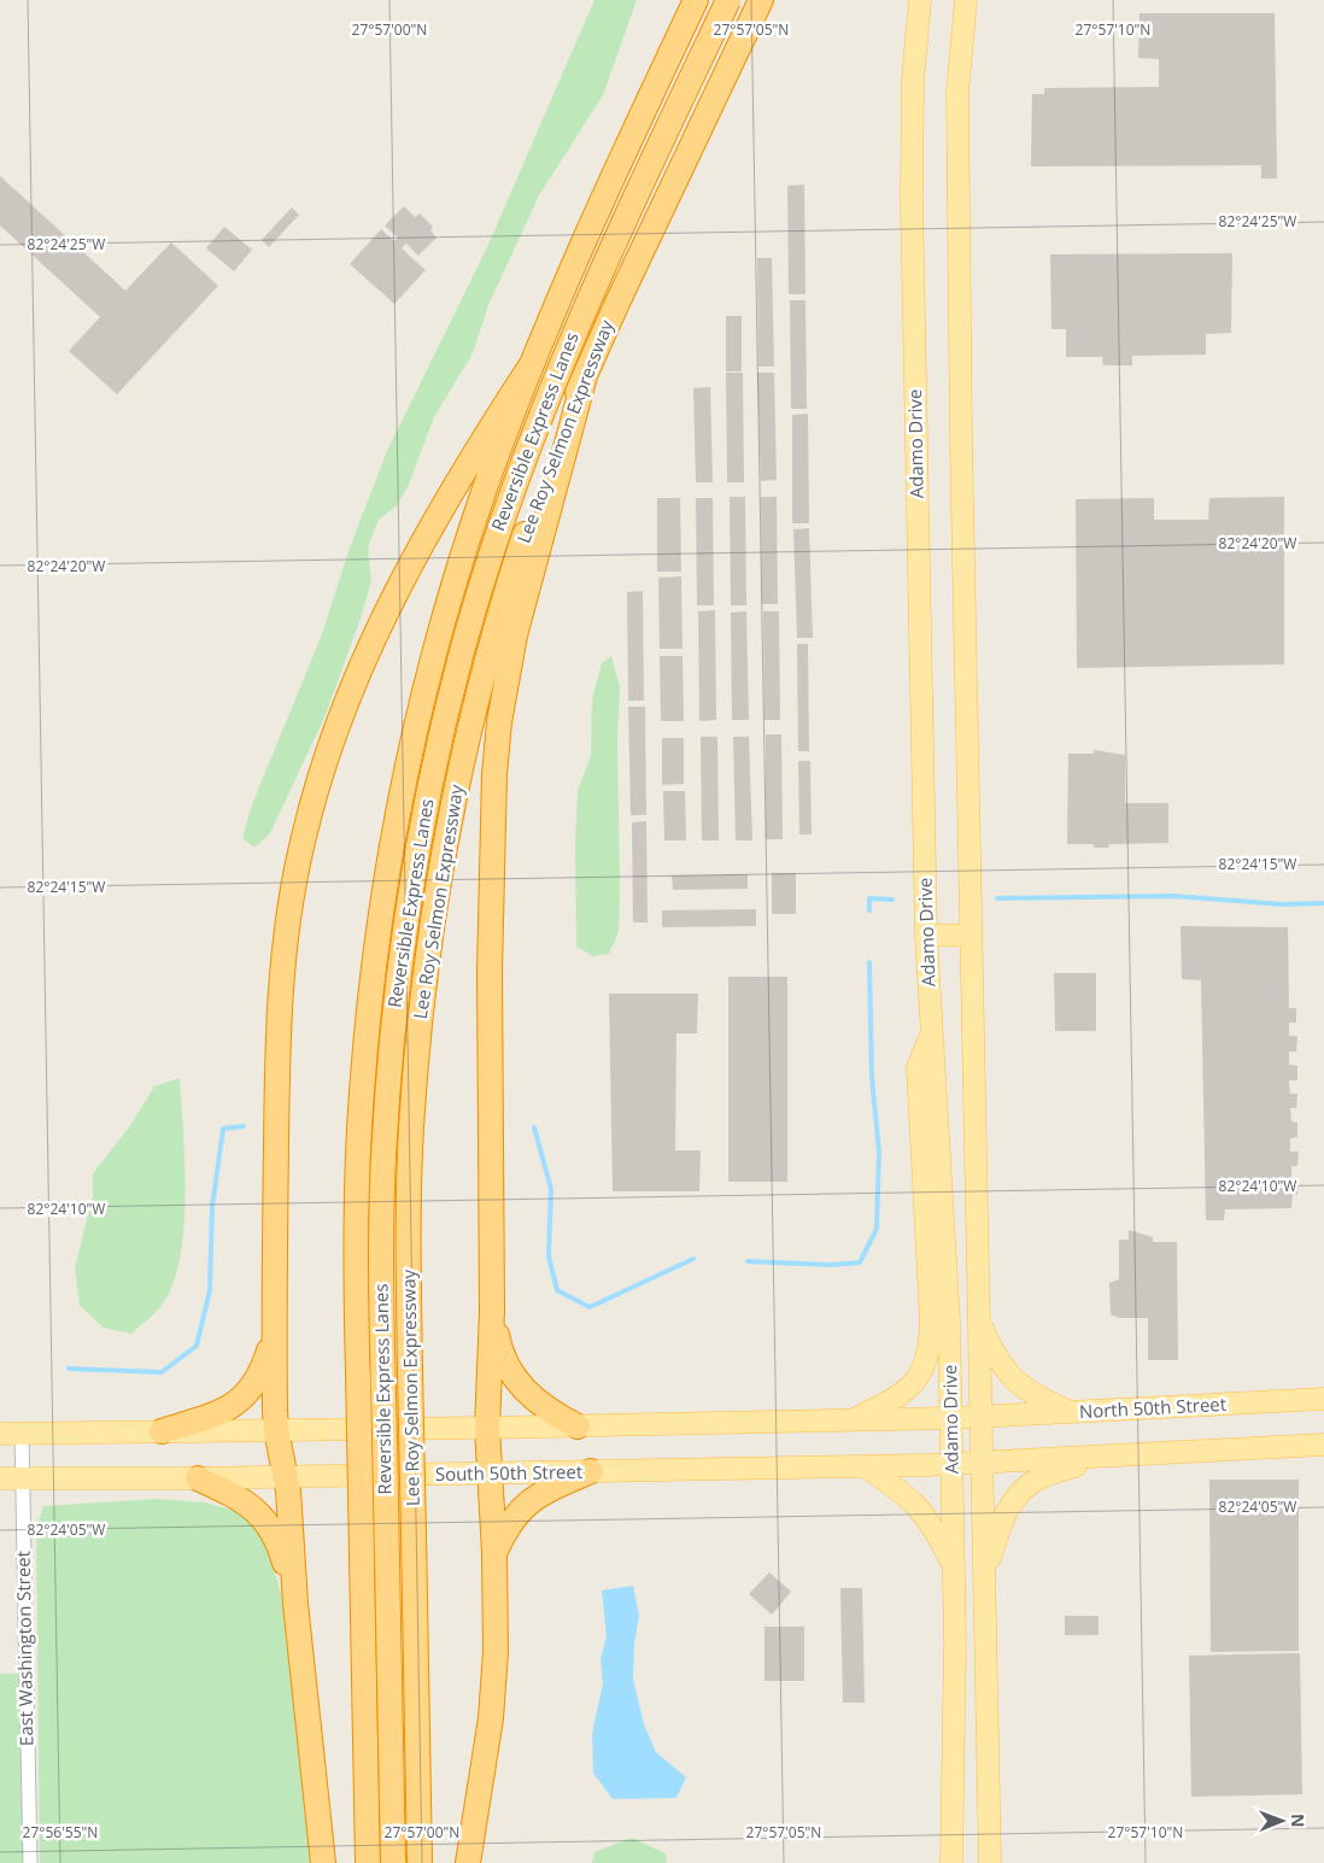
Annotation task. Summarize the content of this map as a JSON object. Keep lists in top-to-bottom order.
{
  "streets": {
    "highway": ["Reversible Express Lanes", "Lee Roy Selmon Expressway"],
    "main road": ["Adamo Drive", "North 50th Street", "South 50th Street"],
    "street": ["East Washington Street"]
  },
  "crossings": [
    ["Adamo Drive", "North 50th Street"],
    ["Adamo Drive", "South 50th Street"],
    ["South 50th Street", "East Washington Street"]
  ],
  "north": "right",
  "coordinates": [
    "27°57'00\"N",
    "27°57'05\"N",
    "27°57'10\"N",
    "82°24'25\"W",
    "82°24'20\"W",
    "82°24'15\"W",
    "82°24'10\"W",
    "82°24'05\"W",
    "27°56'55\"N"
  ]
}
